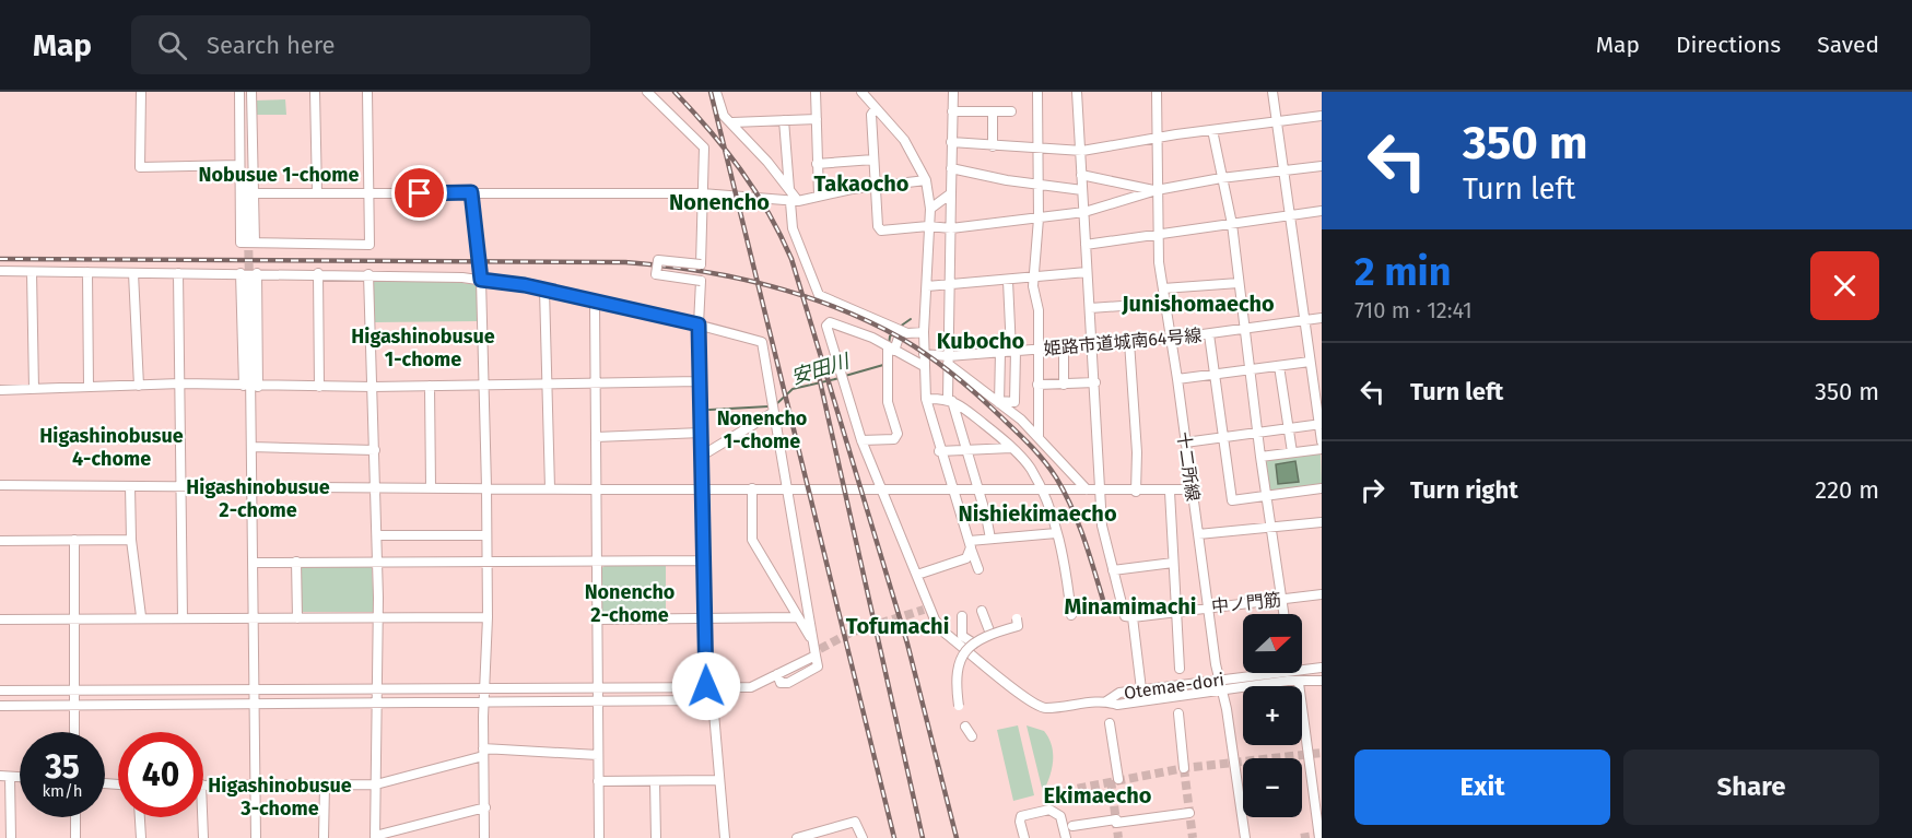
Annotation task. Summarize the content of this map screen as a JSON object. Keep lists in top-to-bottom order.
{
  "streets": {
    "street": [
      "姫路市道城南64号線",
      "十二所線",
      "中ノ門筋",
      "Otemae-dori"
    ]
  },
  "crossings": [
    ["姫路市道城南64号線", "十二所線"],
    ["十二所線", "中ノ門筋"],
    ["十二所線", "Otemae-dori"]
  ],
  "districts": [
    "Nobusue 1-chome",
    "Takaocho",
    "Nonencho",
    "Junishomaecho",
    "Higashinobusue 1-chome",
    "Kubocho",
    "Nonencho 1-chome",
    "Higashinobusue 4-chome",
    "Higashinobusue 2-chome",
    "Nishiekimaecho",
    "Nonencho 2-chome",
    "Minamimachi",
    "Tofumachi",
    "Higashinobusue 3-chome",
    "Ekimaecho"
  ],
  "water": ["安田川"],
  "north": "right",
  "page": {
    "header": "Map",
    "search": "Search here",
    "nav": ["Map", "Directions", "Saved"],
    "turn": ["350 m", "Turn left"],
    "heading": ["2 min", "710 m · 12:41"],
    "list": [
      {
        "name": "Turn left",
        "value": "350 m"
      },
      {
        "name": "Turn right",
        "value": "220 m"
      }
    ],
    "map_buttons": ["+", "−"],
    "speed": "35 km/h",
    "limit": "40",
    "buttons": ["Exit", "Share"]
  }
}
